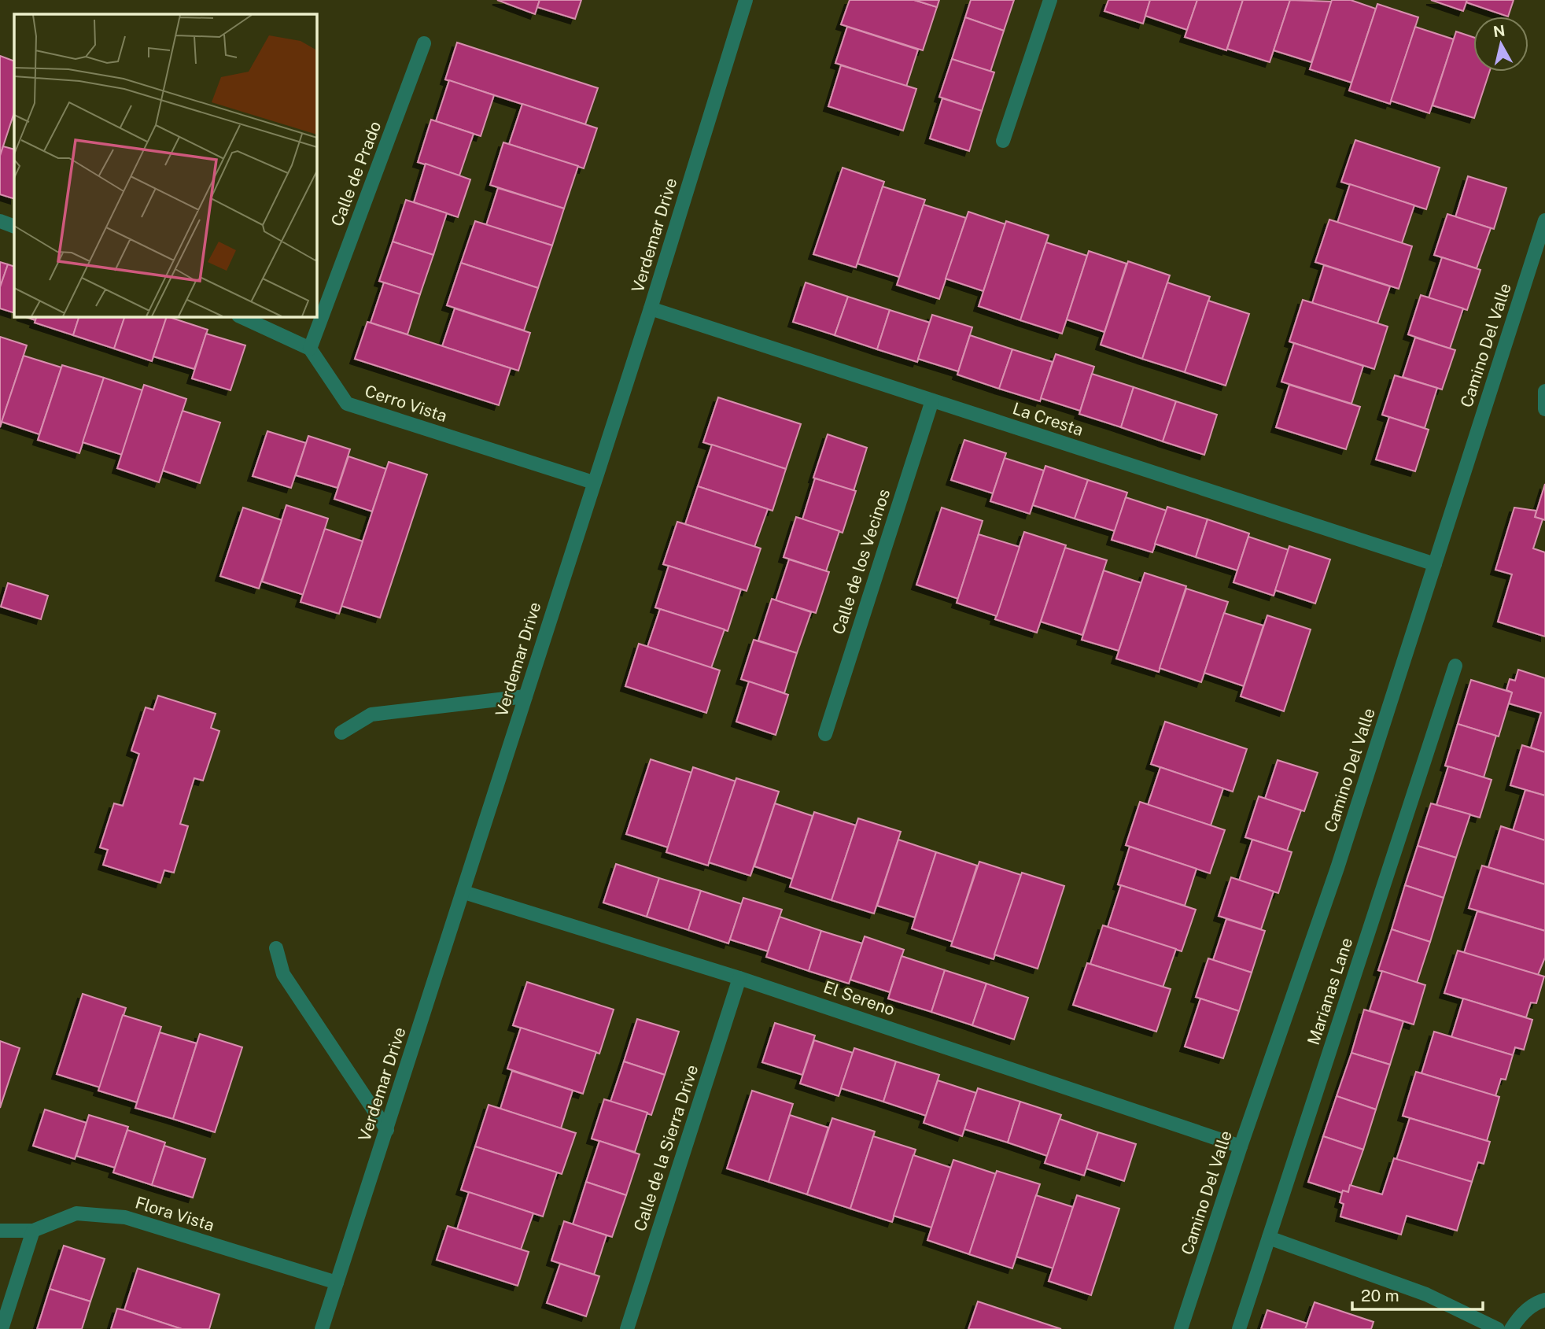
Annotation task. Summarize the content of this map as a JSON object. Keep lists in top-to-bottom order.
{
  "streets": {
    "street": [
      "Calle de Prado",
      "Verdemar Drive",
      "Camino Del Valle",
      "Cerro Vista",
      "La Cresta",
      "Calle de los Vecinos",
      "Marianas Lane",
      "El Sereno",
      "Calle de la Sierra Drive",
      "Flora Vista"
    ]
  },
  "crossings": [
    ["Calle de Prado", "Cerro Vista"],
    ["Verdemar Drive", "Cerro Vista"],
    ["Verdemar Drive", "La Cresta"],
    ["Verdemar Drive", "El Sereno"],
    ["Verdemar Drive", "Flora Vista"],
    ["Camino Del Valle", "La Cresta"],
    ["Camino Del Valle", "El Sereno"],
    ["La Cresta", "Calle de los Vecinos"],
    ["El Sereno", "Calle de la Sierra Drive"]
  ],
  "scale_bar": "20 m",
  "north": "top"
}
